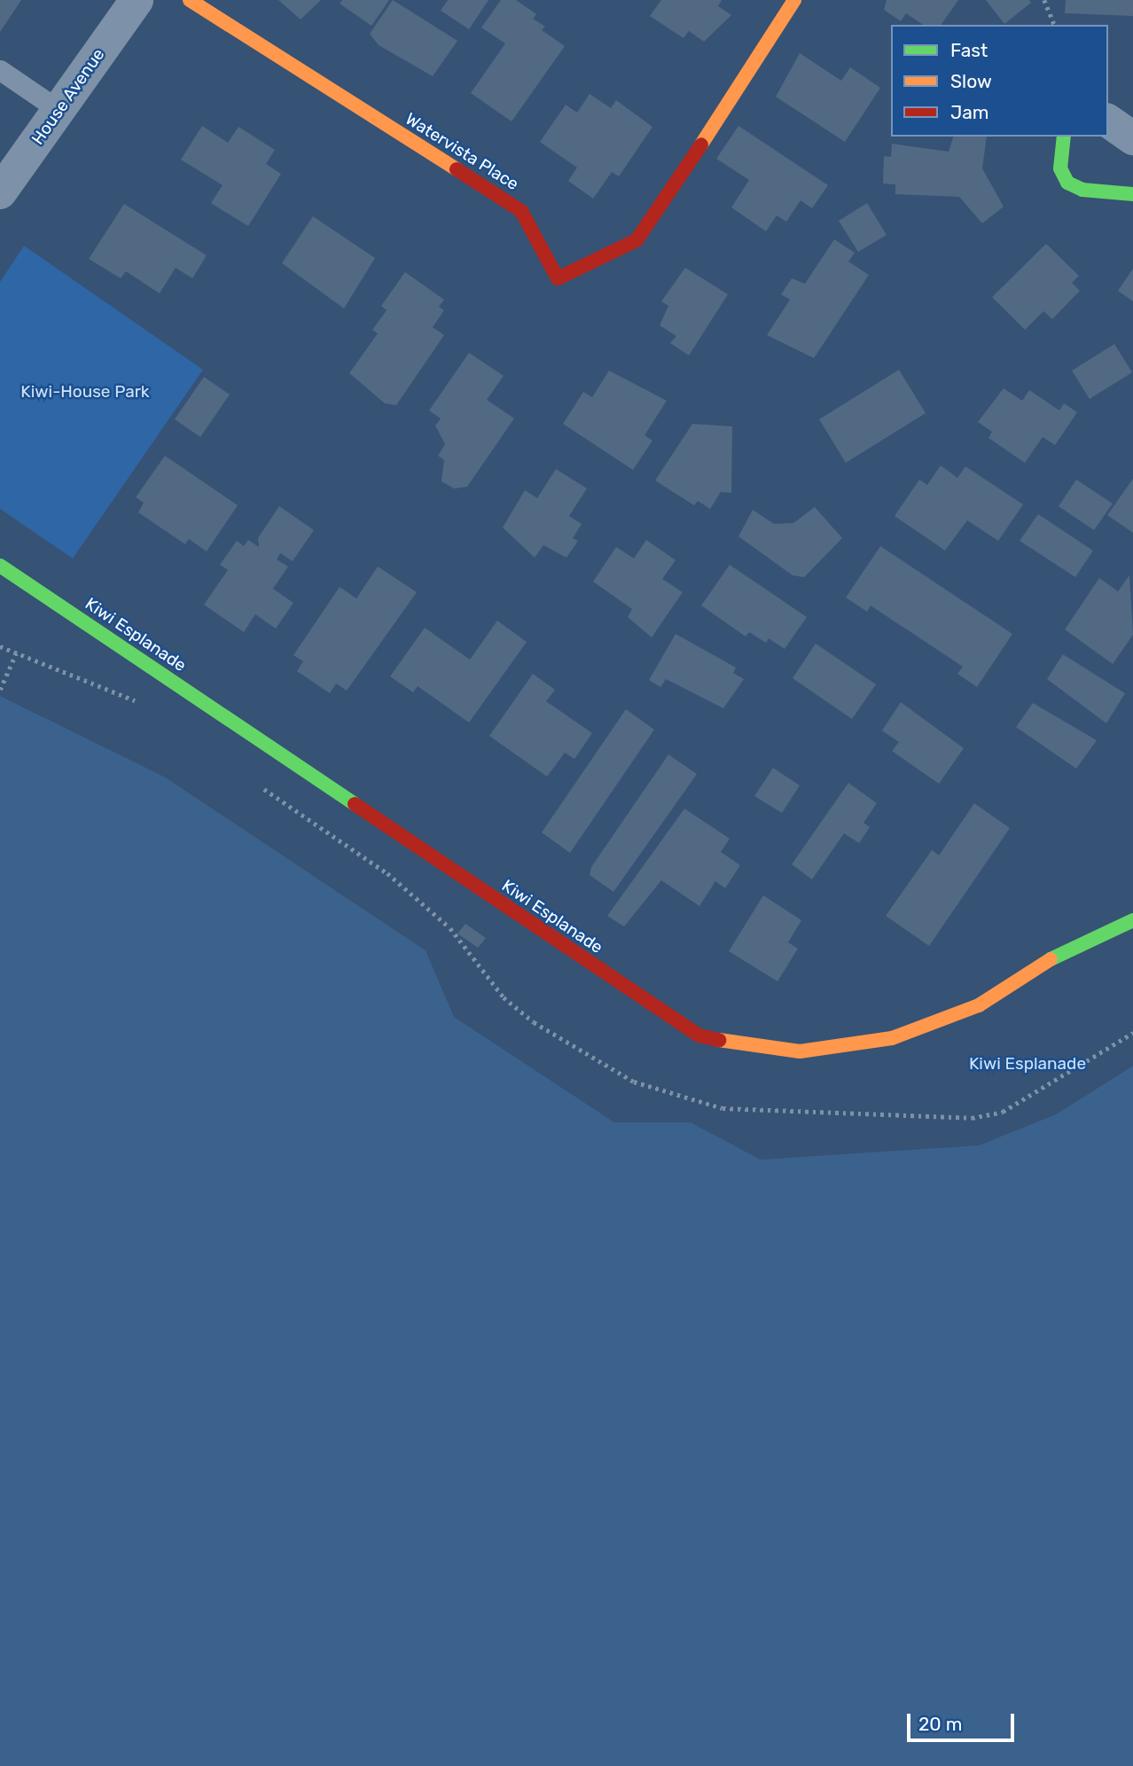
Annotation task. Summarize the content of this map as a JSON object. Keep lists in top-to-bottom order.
{
  "streets": {
    "street": ["House Avenue", "Watervista Place", "Kiwi Esplanade"]
  },
  "parks": ["Kiwi-House Park", "Kiwi Esplanade"],
  "legend": ["Fast", "Slow", "Jam"],
  "scale_bar": "20 m"
}
